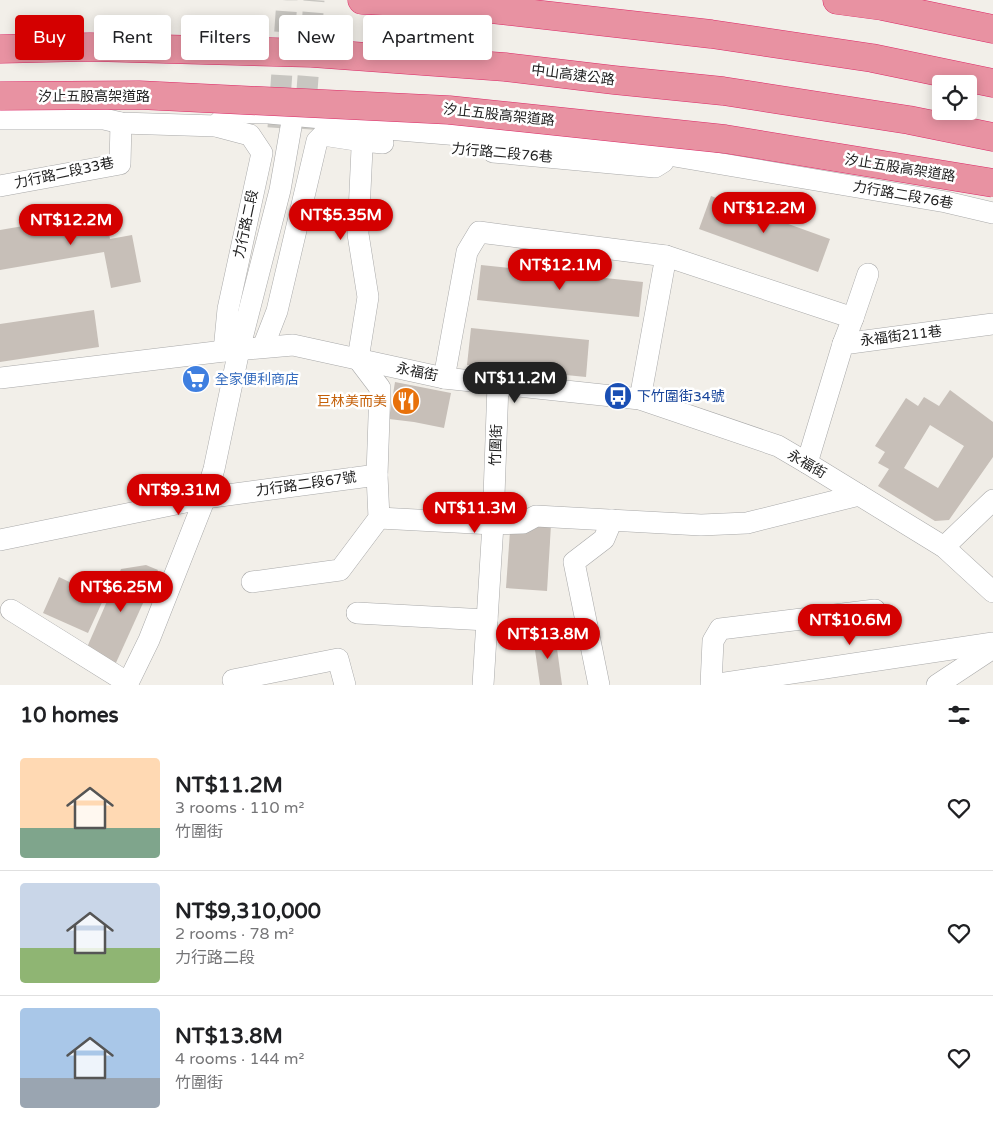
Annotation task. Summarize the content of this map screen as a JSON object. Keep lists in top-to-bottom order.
{
  "streets": {
    "highway": ["中山高速公路", "汐止五股高架道路"],
    "street": [
      "力行路二段76巷",
      "力行路二段33巷",
      "力行路二段",
      "永福街211巷",
      "永福街",
      "竹圍街",
      "力行路二段67號"
    ]
  },
  "crossings": [
    ["力行路二段", "永福街"],
    ["力行路二段", "力行路二段67號"],
    ["永福街211巷", "永福街"],
    ["永福街", "竹圍街"]
  ],
  "places": {
    "supermarket": ["全家便利商店"],
    "bus stop": ["下竹圍街34號"],
    "restaurant": ["巨林美而美"]
  },
  "page": {
    "chip": [
      "Buy",
      "Rent",
      "Filters",
      "New",
      "Apartment"
    ],
    "price": [
      "NT$12.2M",
      "NT$5.35M",
      "NT$12.2M",
      "NT$12.1M",
      "NT$11.2M",
      "NT$9.31M",
      "NT$11.3M",
      "NT$6.25M",
      "NT$10.6M",
      "NT$13.8M"
    ],
    "heading": "10 homes",
    "list": [
      {
        "name": "NT$11.2M",
        "note": "3 rooms · 110 m² · 竹圍街"
      },
      {
        "name": "NT$9,310,000",
        "note": "2 rooms · 78 m² · 力行路二段"
      },
      {
        "name": "NT$13.8M",
        "note": "4 rooms · 144 m² · 竹圍街"
      }
    ]
  }
}
